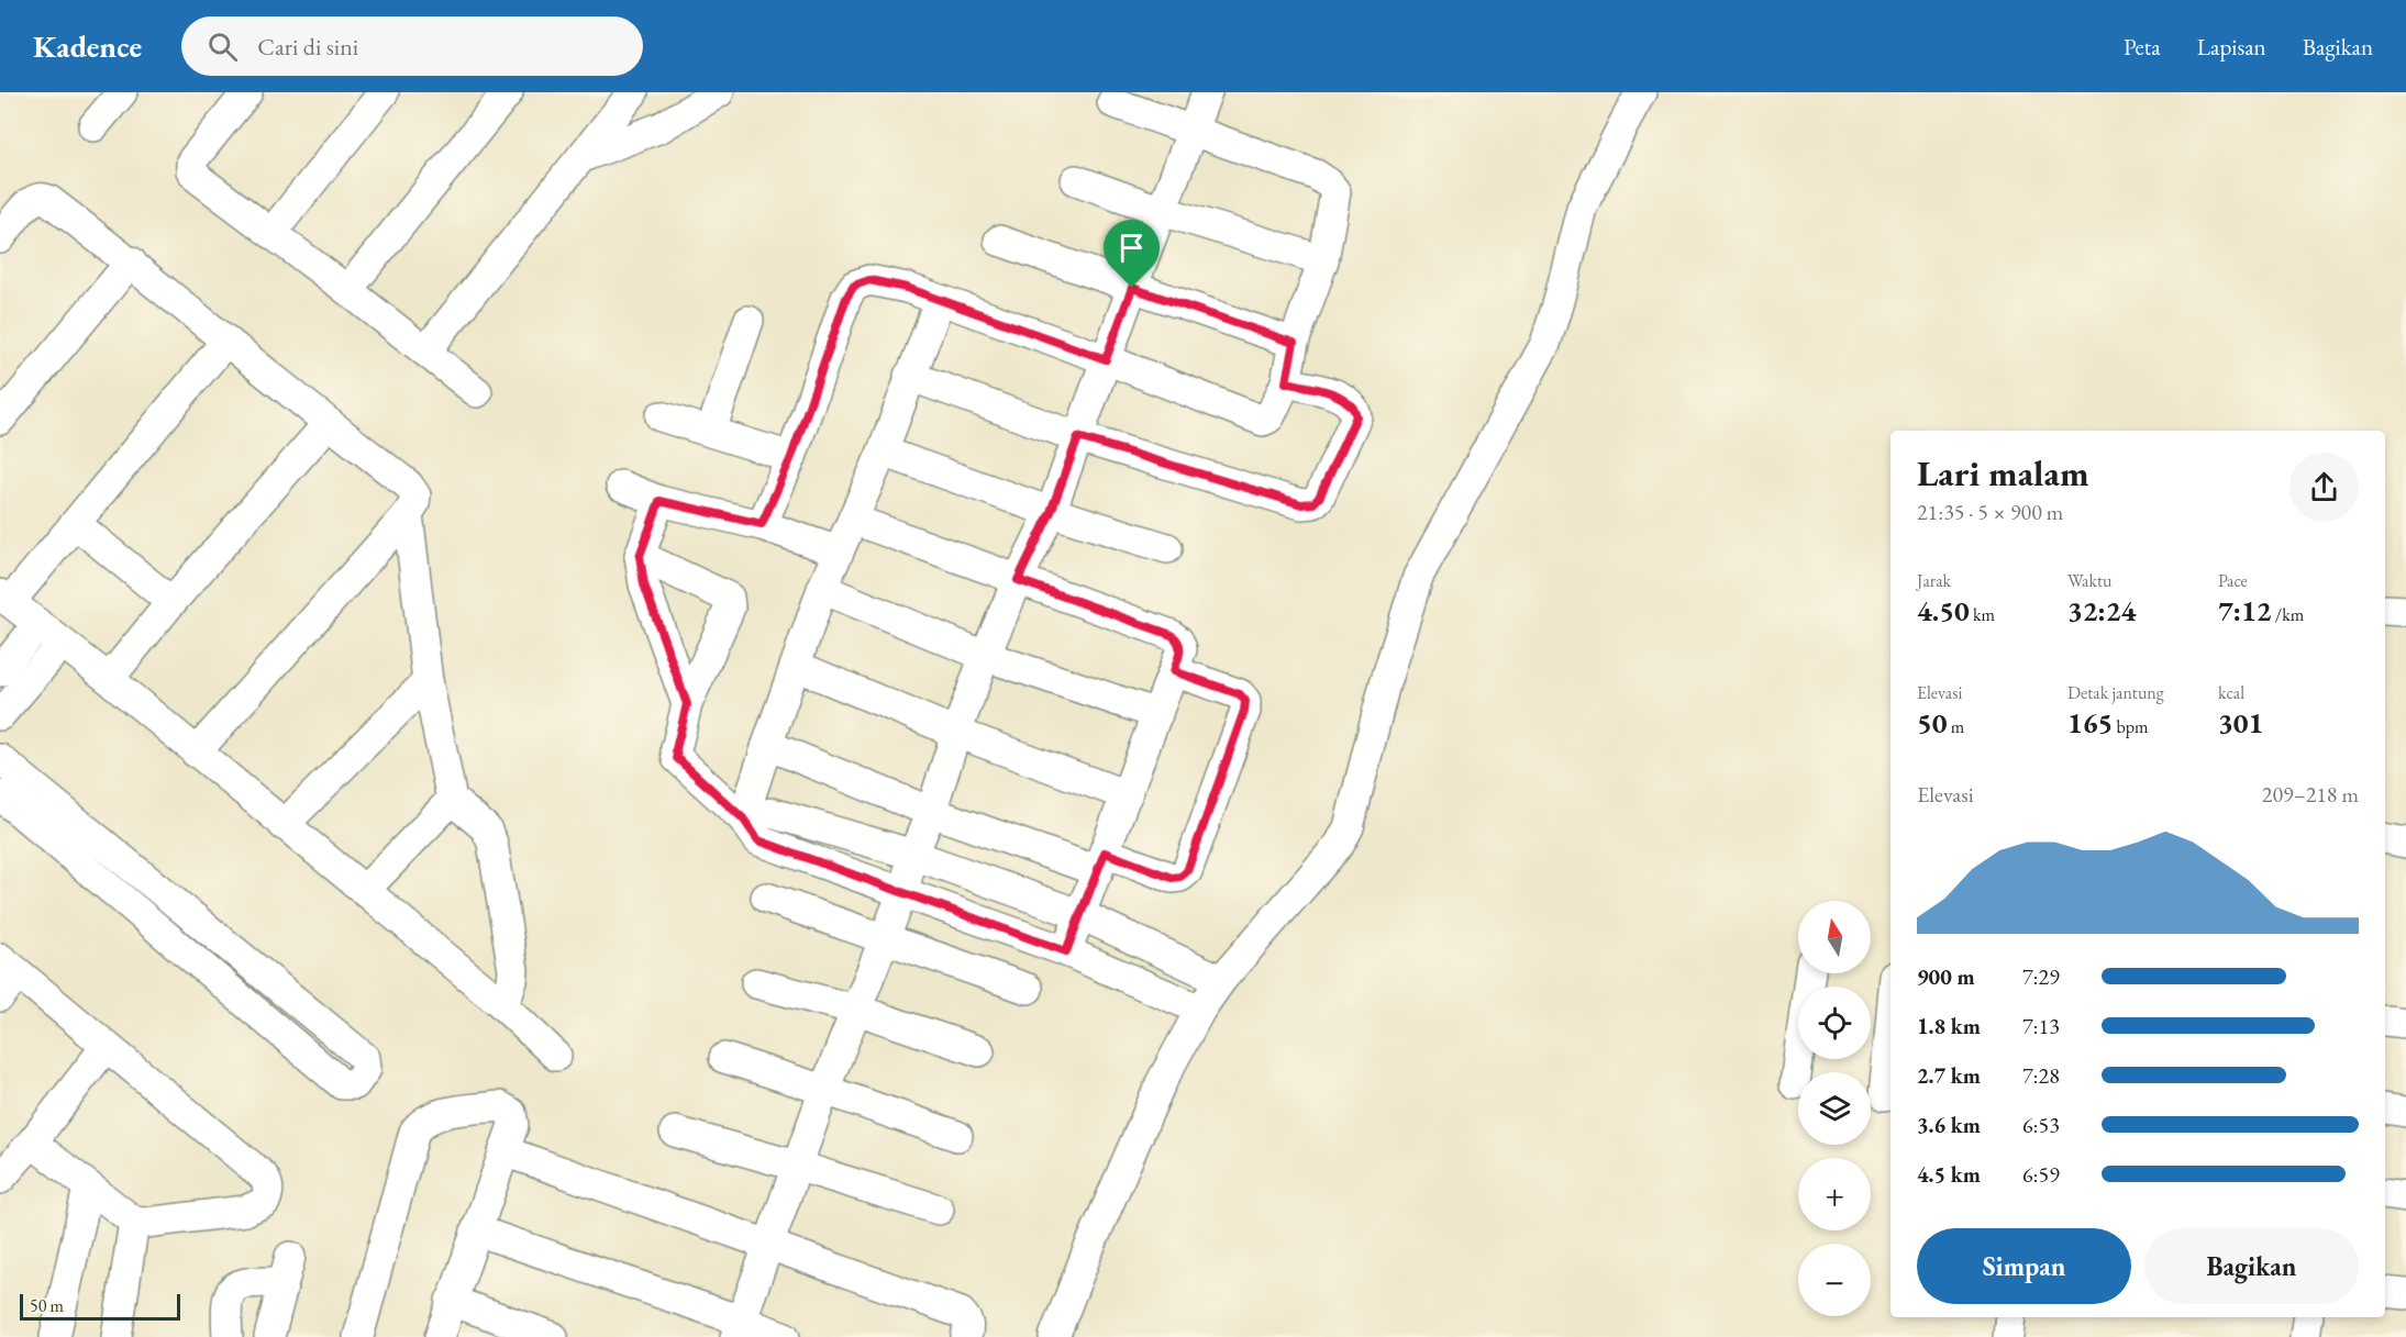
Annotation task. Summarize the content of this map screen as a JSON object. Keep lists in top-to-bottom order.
{
  "scale_bar": "50 m",
  "north": "top",
  "page": {
    "header": "Kadence",
    "search": "Cari di sini",
    "nav": ["Peta", "Lapisan", "Bagikan"],
    "heading": ["Lari malam", "21:35 · 5 × 900 m"],
    "stats": [
      ["Jarak", "4.50 km"],
      ["Waktu", "32:24"],
      ["Pace", "7:12 /km"],
      ["Elevasi", "50 m"],
      ["Detak jantung", "165 bpm"],
      ["kcal", "301"]
    ],
    "chart": ["Elevasi", "209–218 m"],
    "map_buttons": ["+", "−"],
    "list": [
      {
        "name": "900 m",
        "note": "7:29"
      },
      {
        "name": "1.8 km",
        "note": "7:13"
      },
      {
        "name": "2.7 km",
        "note": "7:28"
      },
      {
        "name": "3.6 km",
        "note": "6:53"
      },
      {
        "name": "4.5 km",
        "note": "6:59"
      }
    ],
    "buttons": ["Simpan", "Bagikan"],
    "scale": "50 m"
  }
}
